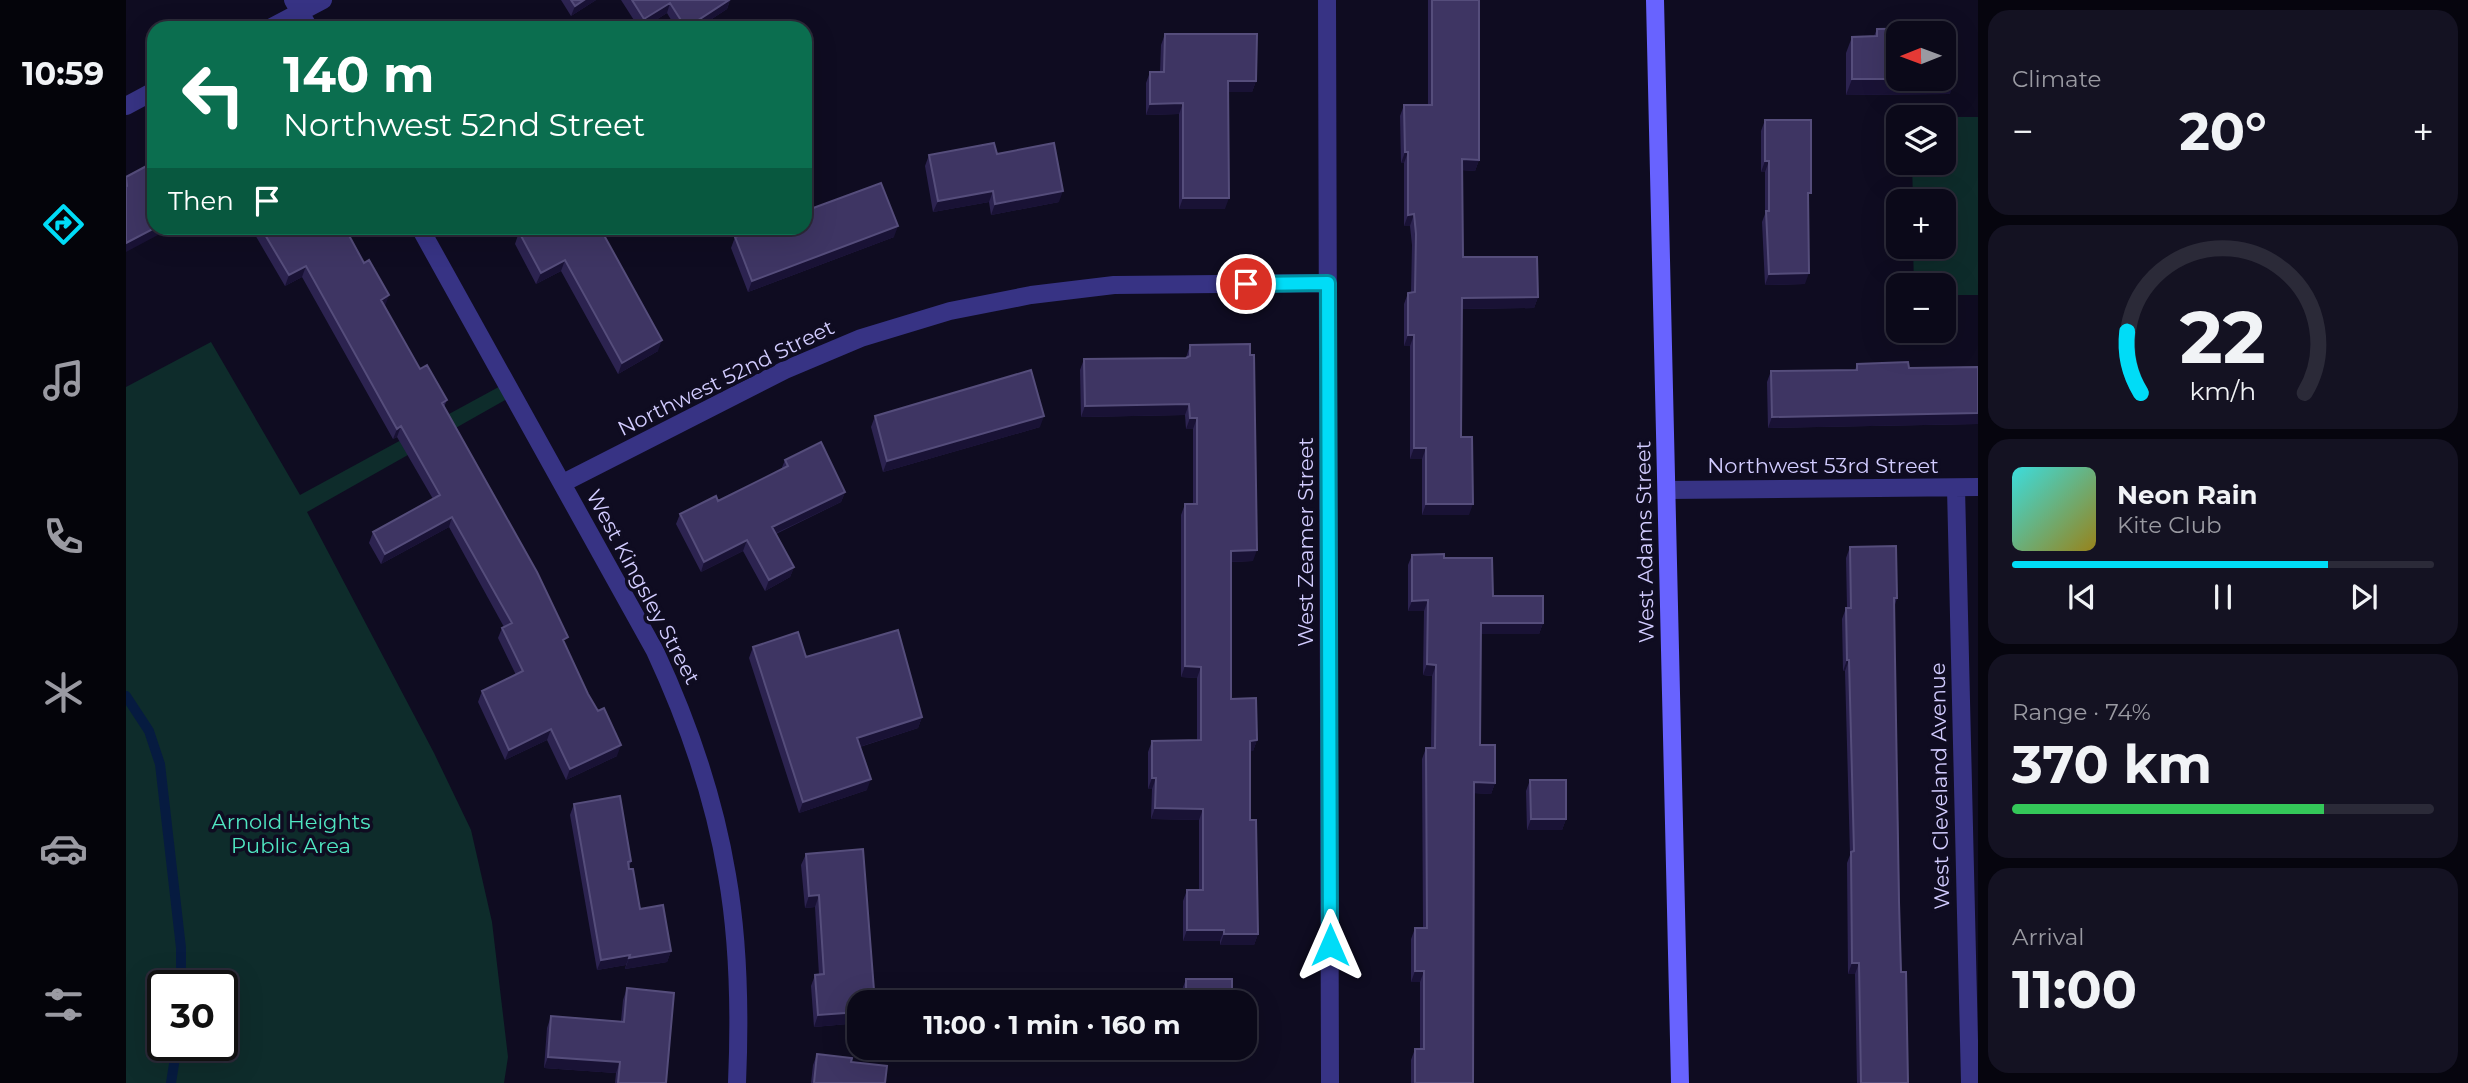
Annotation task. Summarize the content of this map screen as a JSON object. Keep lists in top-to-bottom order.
{
  "streets": {
    "main road": ["West Adams Street"],
    "street": [
      "Northwest 52nd Street",
      "Northwest 53rd Street",
      "West Zeamer Street",
      "West Kingsley Street",
      "West Cleveland Avenue"
    ]
  },
  "crossings": [
    ["Northwest 52nd Street", "West Zeamer Street"],
    ["Northwest 52nd Street", "West Kingsley Street"],
    ["Northwest 53rd Street", "West Adams Street"],
    ["Northwest 53rd Street", "West Cleveland Avenue"]
  ],
  "parks": ["Arnold Heights Public Area"],
  "north": "left",
  "page": {
    "tabs": "10:59",
    "tile": [
      "Climate",
      ["Range · 74%", "370 km"],
      ["Arrival", "11:00"]
    ],
    "map_buttons": ["+", "−"],
    "turn": ["140 m", "Northwest 52nd Street"],
    "heat": ["−", "20°", "+"],
    "then": "Then",
    "song": ["Neon Rain", "Kite Club"],
    "limit": "30",
    "trip": "11:00 · 1 min · 160 m",
    "gauge": ["22", "km/h"]
  }
}
